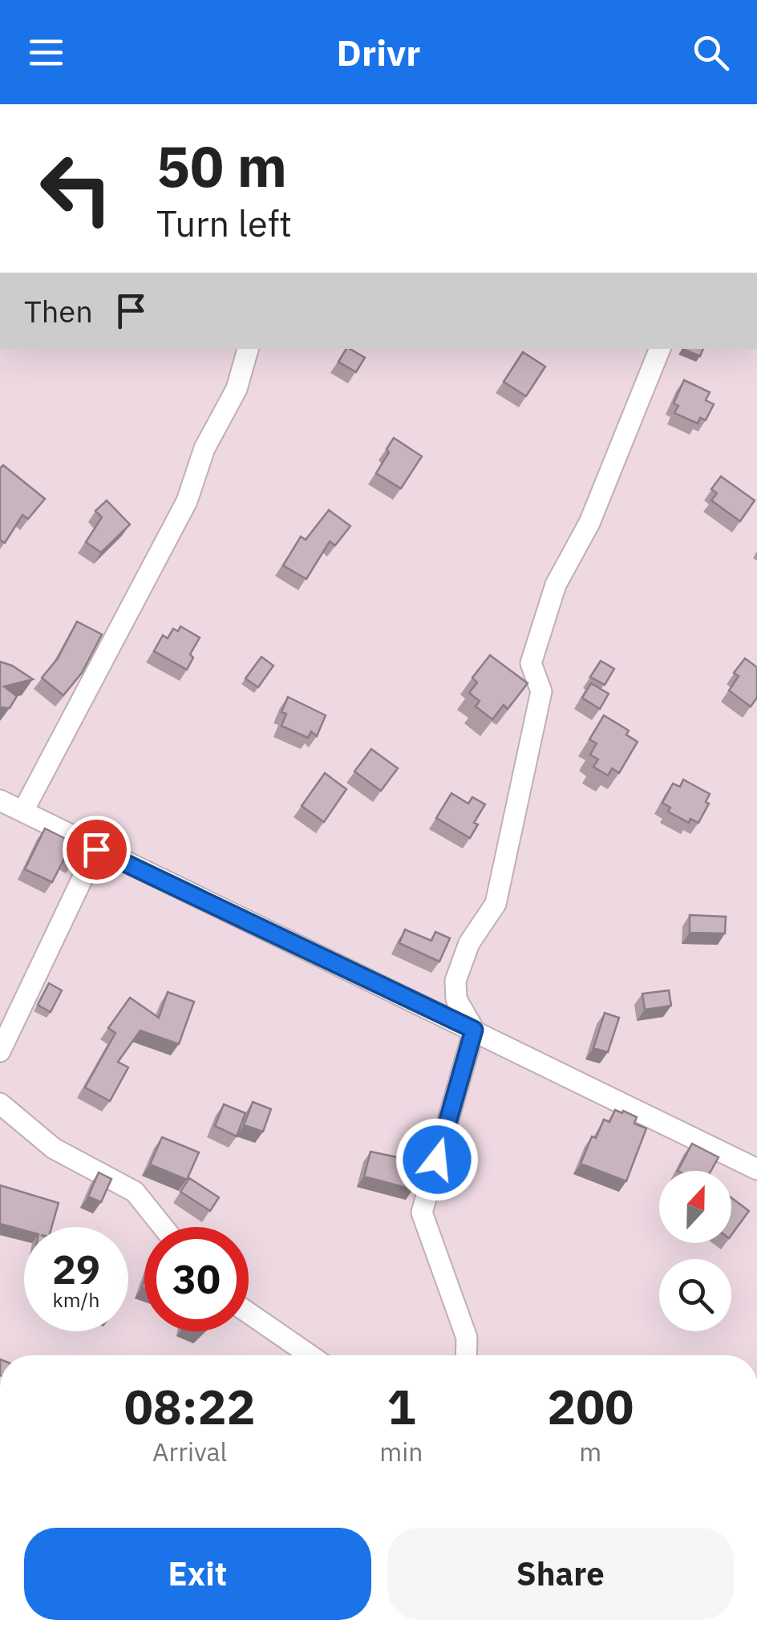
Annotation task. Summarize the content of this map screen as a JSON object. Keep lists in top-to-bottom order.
{
  "north": "top",
  "page": {
    "header": "Drivr",
    "turn": ["50 m", "Turn left"],
    "then": "Then",
    "speed": "29 km/h",
    "limit": "30",
    "eta": [
      "08:22",
      "Arrival",
      "1",
      "min",
      "200",
      "m"
    ],
    "buttons": ["Exit", "Share"]
  }
}
